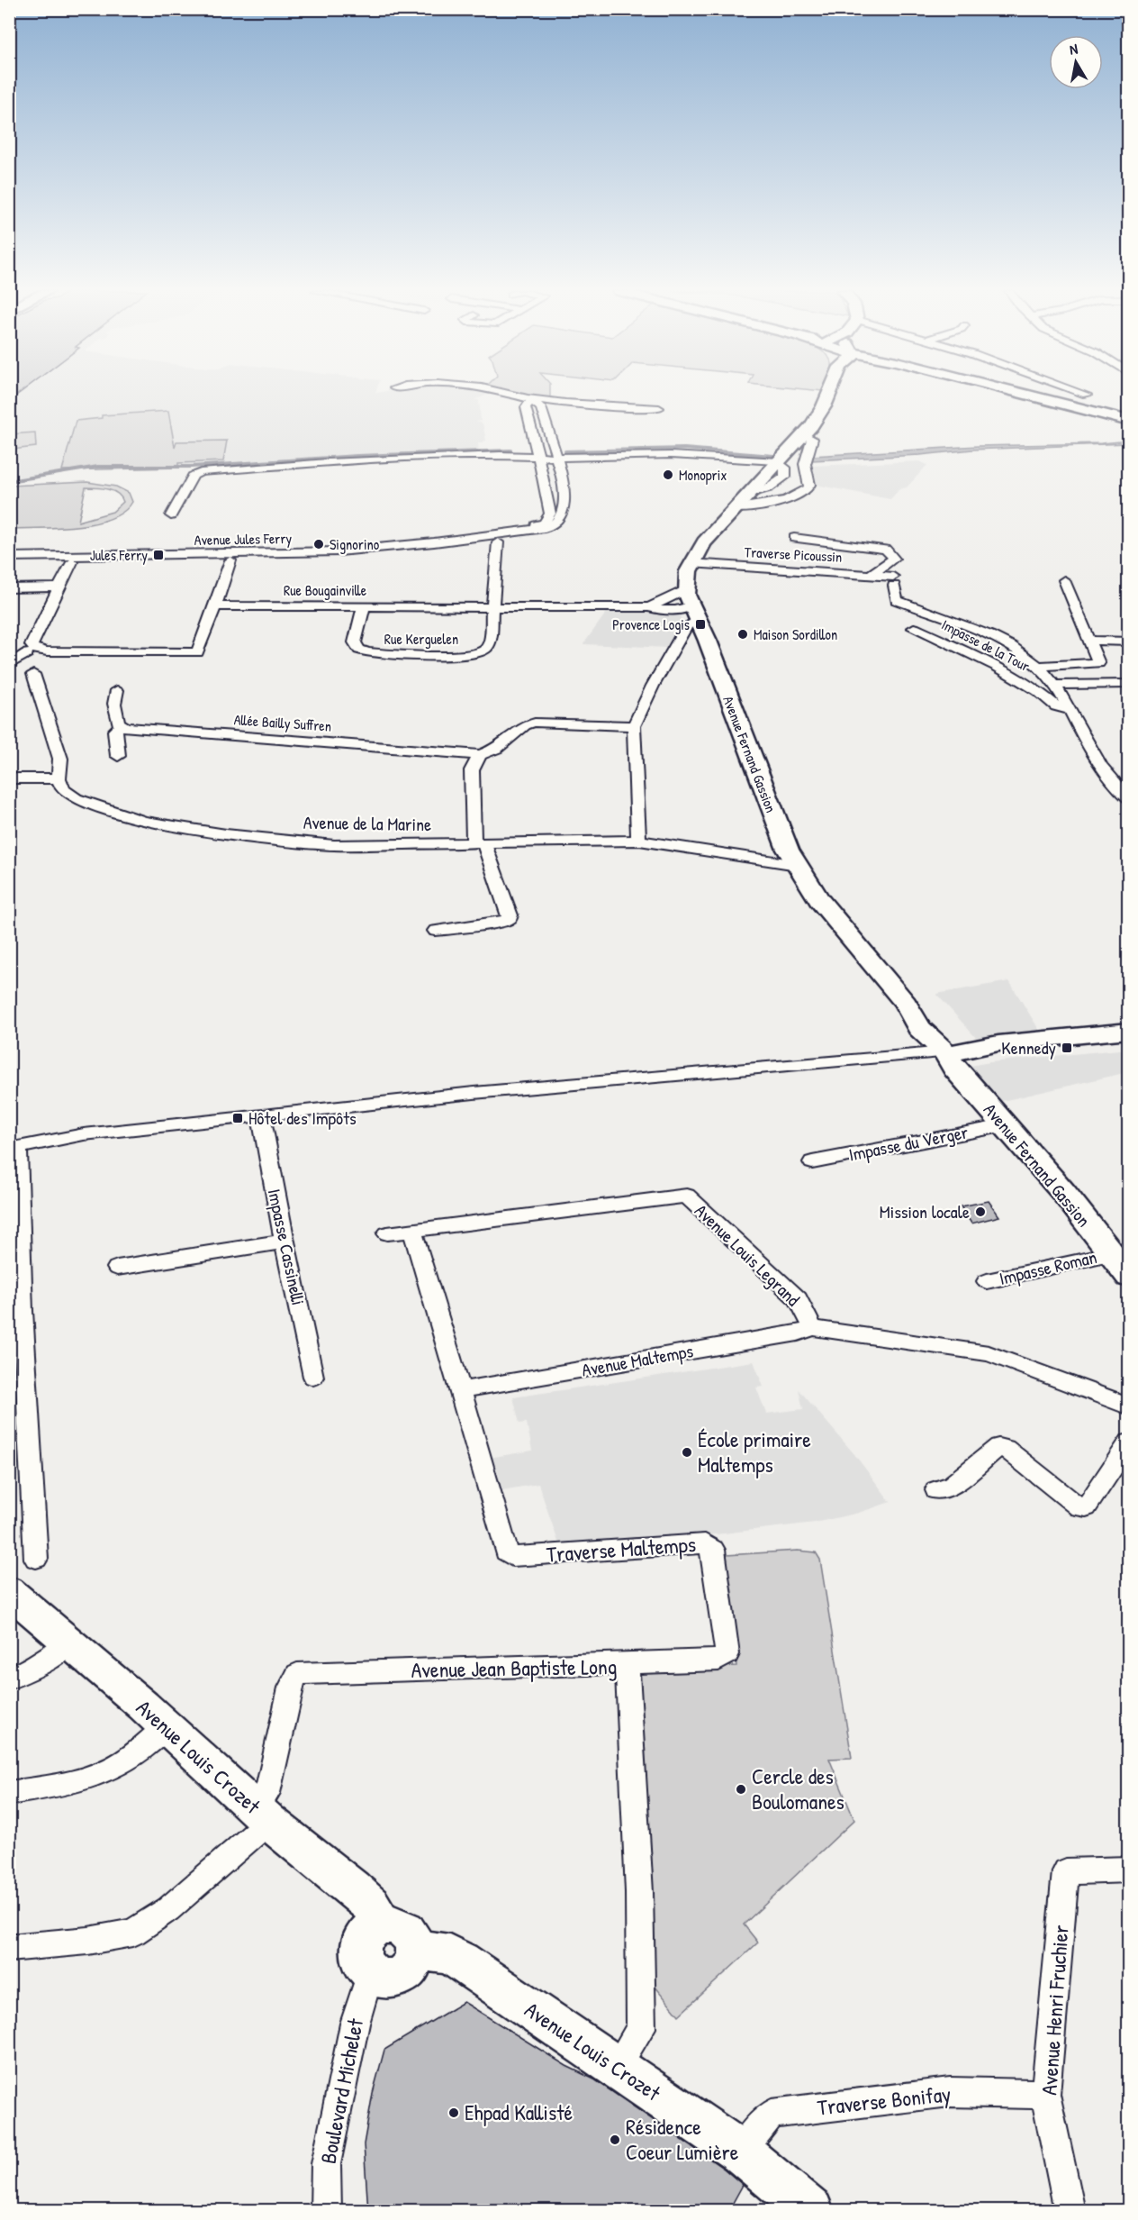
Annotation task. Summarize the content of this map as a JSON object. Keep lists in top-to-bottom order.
{
  "streets": {
    "street": [
      "Avenue Jules Ferry",
      "Traverse Picoussin",
      "Rue Bougainville",
      "Rue Kerguelen",
      "Impasse de la Tour",
      "Allée Bailly Suffren",
      "Avenue Fernand Gassion",
      "Avenue de la Marine",
      "Impasse du Verger",
      "Impasse Cassinelli",
      "Avenue Louis Legrand",
      "Impasse Roman",
      "Avenue Maltemps",
      "Traverse Maltemps",
      "Avenue Jean Baptiste Long",
      "Avenue Louis Crozet",
      "Avenue Henri Fruchier",
      "Boulevard Michelet",
      "Traverse Bonifay"
    ]
  },
  "crossings": [
    ["Traverse Picoussin", "Avenue Fernand Gassion"],
    ["Rue Bougainville", "Rue Kerguelen"],
    ["Rue Bougainville", "Avenue Fernand Gassion"],
    ["Avenue Fernand Gassion", "Avenue de la Marine"],
    ["Avenue Fernand Gassion", "Impasse du Verger"],
    ["Avenue Fernand Gassion", "Impasse Roman"],
    ["Avenue Louis Legrand", "Avenue Maltemps"],
    ["Avenue Maltemps", "Traverse Maltemps"],
    ["Traverse Maltemps", "Avenue Jean Baptiste Long"],
    ["Avenue Jean Baptiste Long", "Avenue Louis Crozet"],
    ["Avenue Louis Crozet", "Boulevard Michelet"],
    ["Avenue Louis Crozet", "Traverse Bonifay"],
    ["Avenue Henri Fruchier", "Traverse Bonifay"]
  ],
  "places": {
    "other": [
      "Monoprix",
      "Signorino",
      "Maison Sordillon",
      "Mission locale",
      "École primaire Maltemps",
      "Cercle des Boulomanes",
      "Ehpad Kallisté",
      "Résidence Coeur Lumière"
    ],
    "transit": [
      "Jules Ferry",
      "Provence Logis",
      "Kennedy",
      "Hôtel des Impôts"
    ]
  },
  "north": "top"
}
